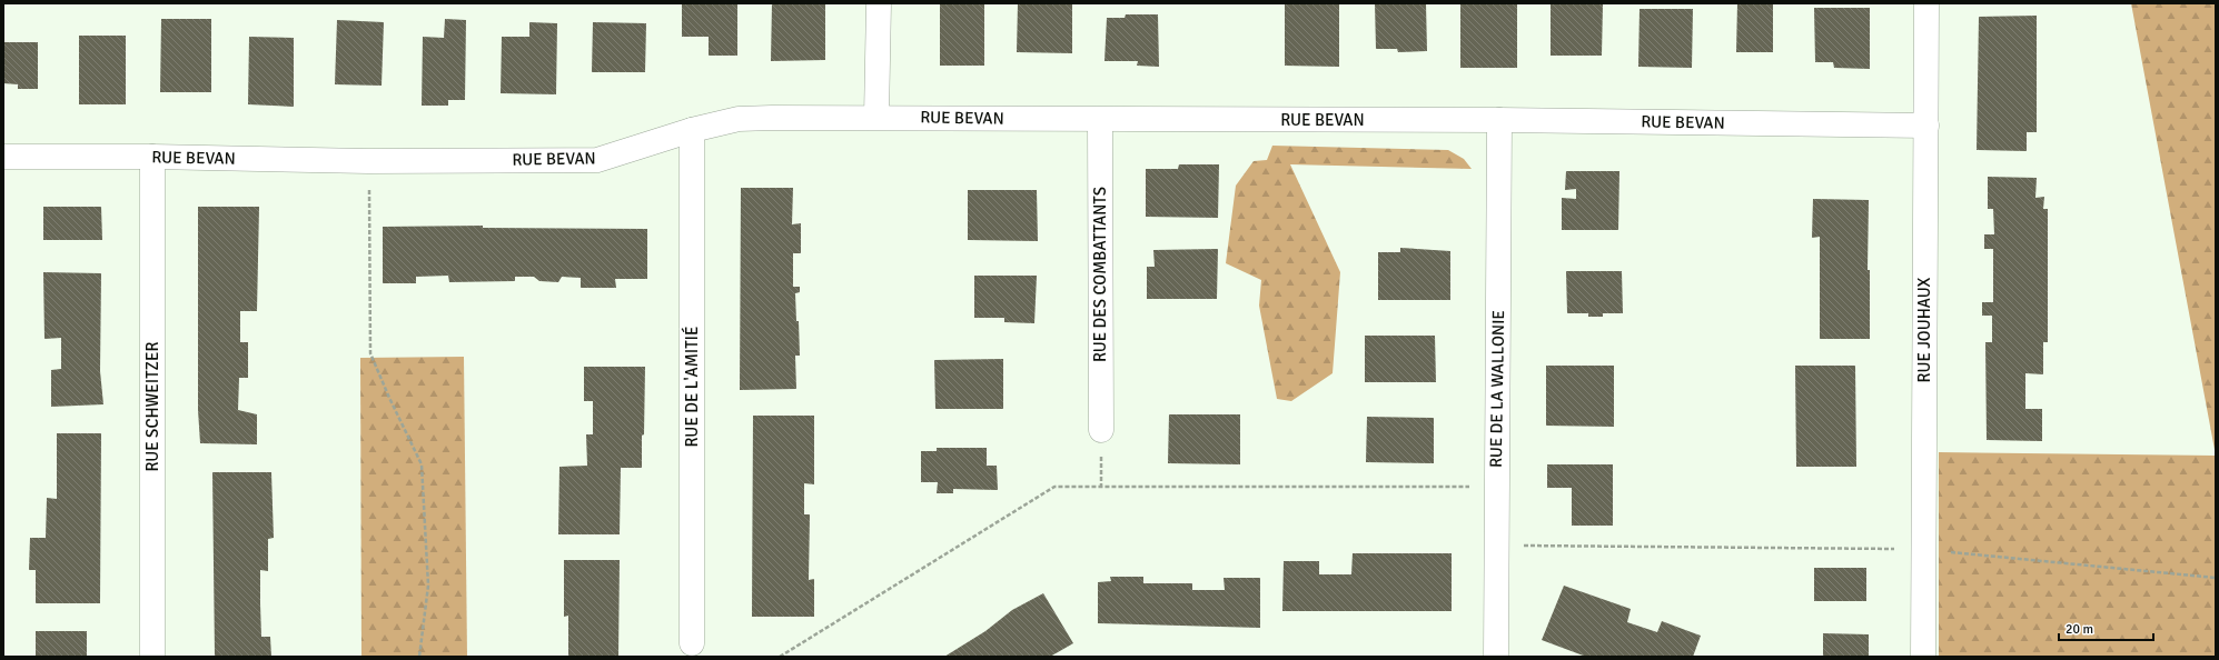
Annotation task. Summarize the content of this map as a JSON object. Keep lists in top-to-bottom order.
{
  "streets": {
    "street": [
      "RUE BEVAN",
      "RUE DES COMBATTANTS",
      "RUE JOUHAUX",
      "RUE DE L'AMITIÉ",
      "RUE DE LA WALLONIE",
      "RUE SCHWEITZER"
    ]
  },
  "crossings": [
    ["RUE BEVAN", "RUE DES COMBATTANTS"],
    ["RUE BEVAN", "RUE JOUHAUX"],
    ["RUE BEVAN", "RUE DE L'AMITIÉ"],
    ["RUE BEVAN", "RUE DE LA WALLONIE"],
    ["RUE BEVAN", "RUE SCHWEITZER"]
  ],
  "scale_bar": "20 m"
}
